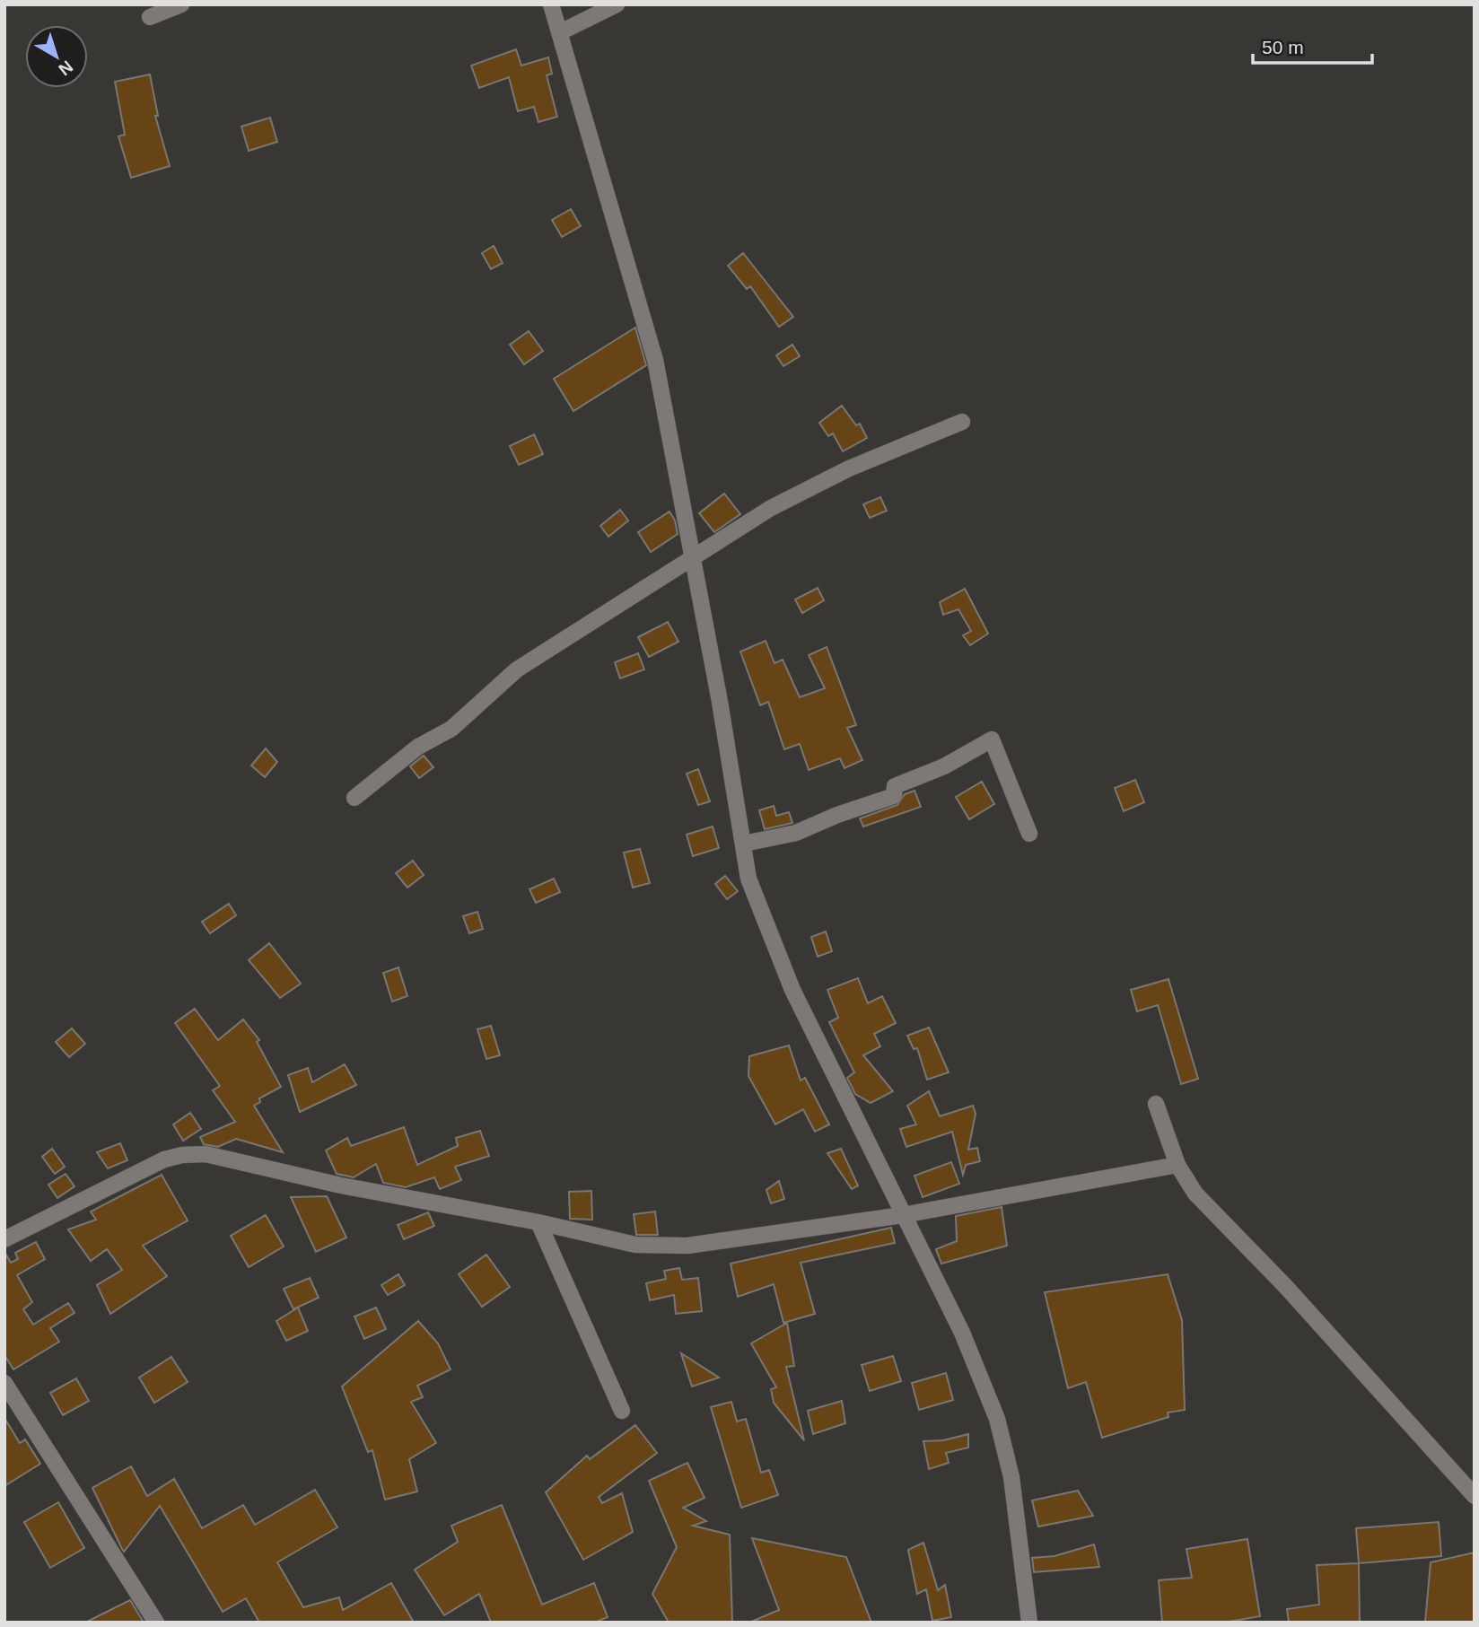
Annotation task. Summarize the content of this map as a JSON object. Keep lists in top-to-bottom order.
{
  "scale_bar": "50 m",
  "north": "bottom right"
}
